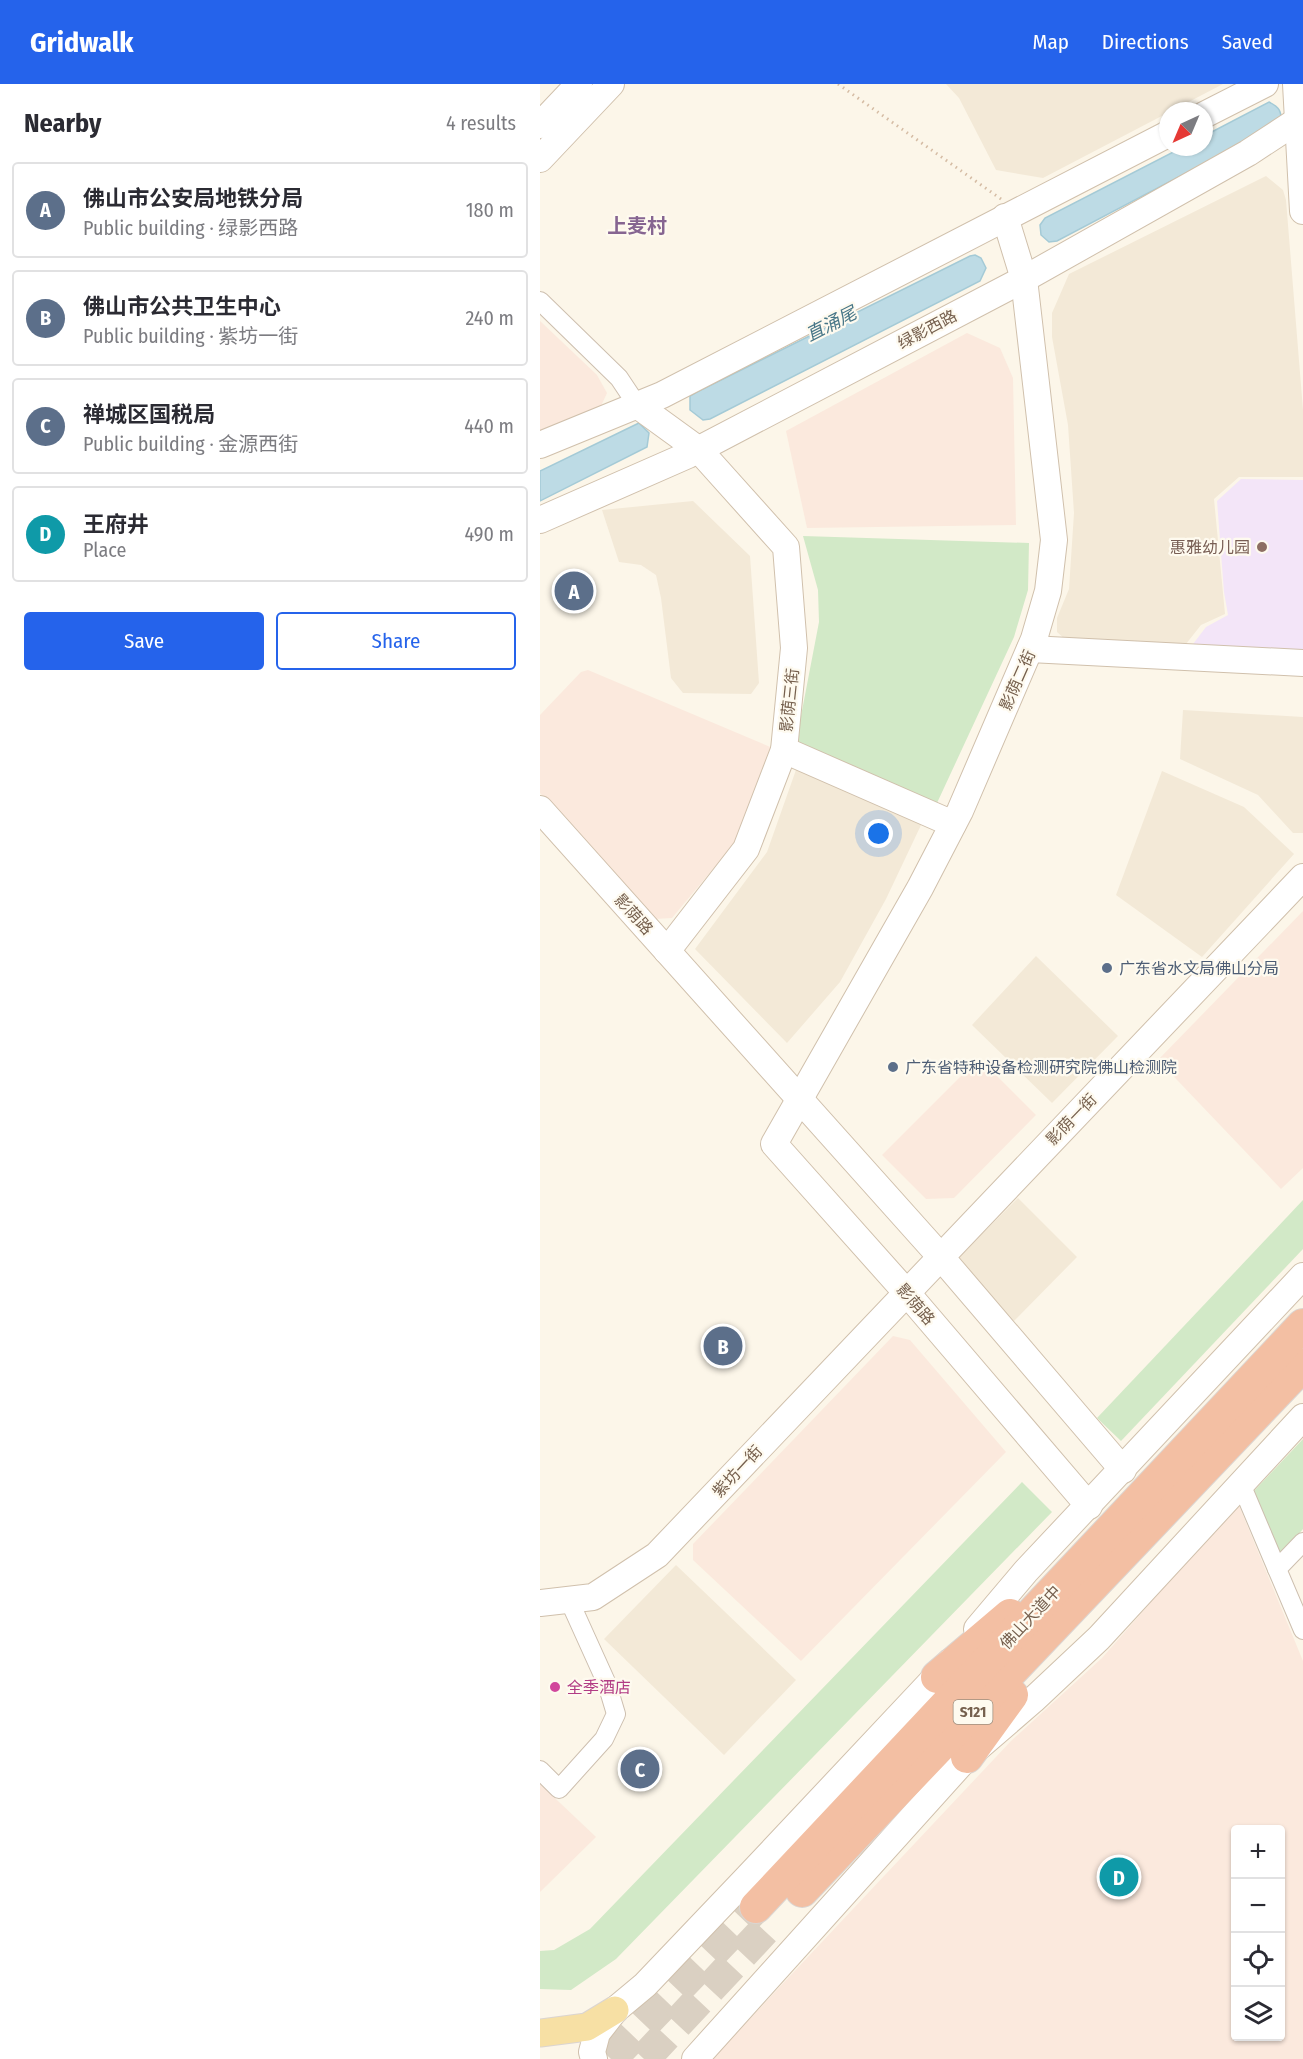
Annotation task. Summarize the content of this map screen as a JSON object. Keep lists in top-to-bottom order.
{
  "streets": {
    "highway": ["佛山大道中", "S121"],
    "street": [
      "绿影西路",
      "影荫二街",
      "影荫三街",
      "影荫路",
      "影荫一街",
      "紫坊一街"
    ]
  },
  "crossings": [
    ["绿影西路", "影荫二街"],
    ["绿影西路", "影荫三街"],
    ["影荫二街", "影荫路"],
    ["影荫三街", "影荫路"],
    ["影荫路", "影荫一街"],
    ["影荫路", "紫坊一街"],
    ["影荫路", "佛山大道中"],
    ["影荫一街", "紫坊一街"]
  ],
  "districts": ["上麦村"],
  "water": ["直涌尾"],
  "places": [
    "惠雅幼儿园",
    "广东省水文局佛山分局",
    "广东省特种设备检测研究院佛山检测院",
    "全季酒店"
  ],
  "north": "bottom left",
  "page": {
    "header": "Gridwalk",
    "nav": ["Map", "Directions", "Saved"],
    "heading": ["Nearby", "4 results"],
    "list": [
      {
        "mark": "A",
        "name": "佛山市公安局地铁分局",
        "note": "Public building · 绿影西路",
        "value": "180 m"
      },
      {
        "mark": "B",
        "name": "佛山市公共卫生中心",
        "note": "Public building · 紫坊一街",
        "value": "240 m"
      },
      {
        "mark": "C",
        "name": "禅城区国税局",
        "note": "Public building · 金源西街",
        "value": "440 m"
      },
      {
        "mark": "D",
        "name": "王府井",
        "note": "Place",
        "value": "490 m"
      }
    ],
    "pins": [
      "A",
      "B",
      "C",
      "D"
    ],
    "buttons": ["Save", "Share"],
    "map_buttons": ["+", "−"]
  }
}
